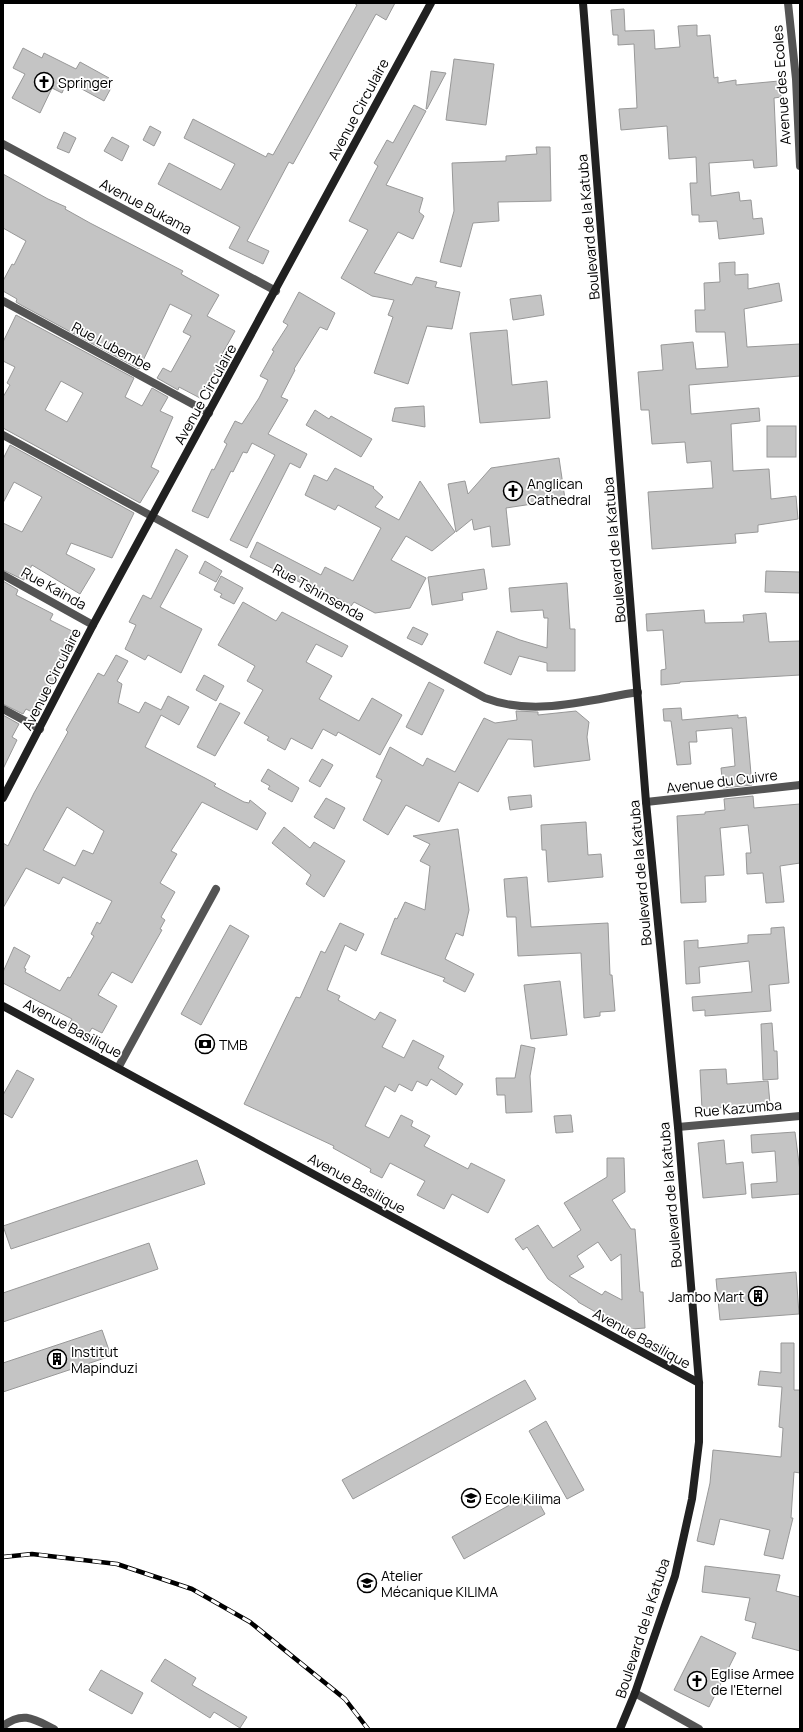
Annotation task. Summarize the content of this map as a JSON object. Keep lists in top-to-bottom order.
{
  "streets": {
    "street": [
      "Avenue des Ecoles",
      "Avenue Circulaire",
      "Avenue Bukama",
      "Boulevard de la Katuba",
      "Rue Lubembe",
      "Rue Kainda",
      "Rue Tshinsenda",
      "Avenue du Cuivre",
      "Avenue Basilique",
      "Rue Kazumba"
    ]
  },
  "crossings": [
    ["Avenue Circulaire", "Avenue Bukama"],
    ["Avenue Circulaire", "Rue Lubembe"],
    ["Avenue Circulaire", "Rue Kainda"],
    ["Avenue Circulaire", "Rue Tshinsenda"],
    ["Boulevard de la Katuba", "Rue Tshinsenda"],
    ["Boulevard de la Katuba", "Avenue du Cuivre"],
    ["Boulevard de la Katuba", "Avenue Basilique"],
    ["Boulevard de la Katuba", "Rue Kazumba"]
  ],
  "places": {
    "church": ["Springer", "Anglican Cathedral", "Eglise Armee de l'Eternel"],
    "bank": ["TMB"],
    "building": ["Jambo Mart", "Institut Mapinduzi"],
    "school or university": ["Ecole Kilima", "Atelier Mécanique KILIMA"]
  }
}
